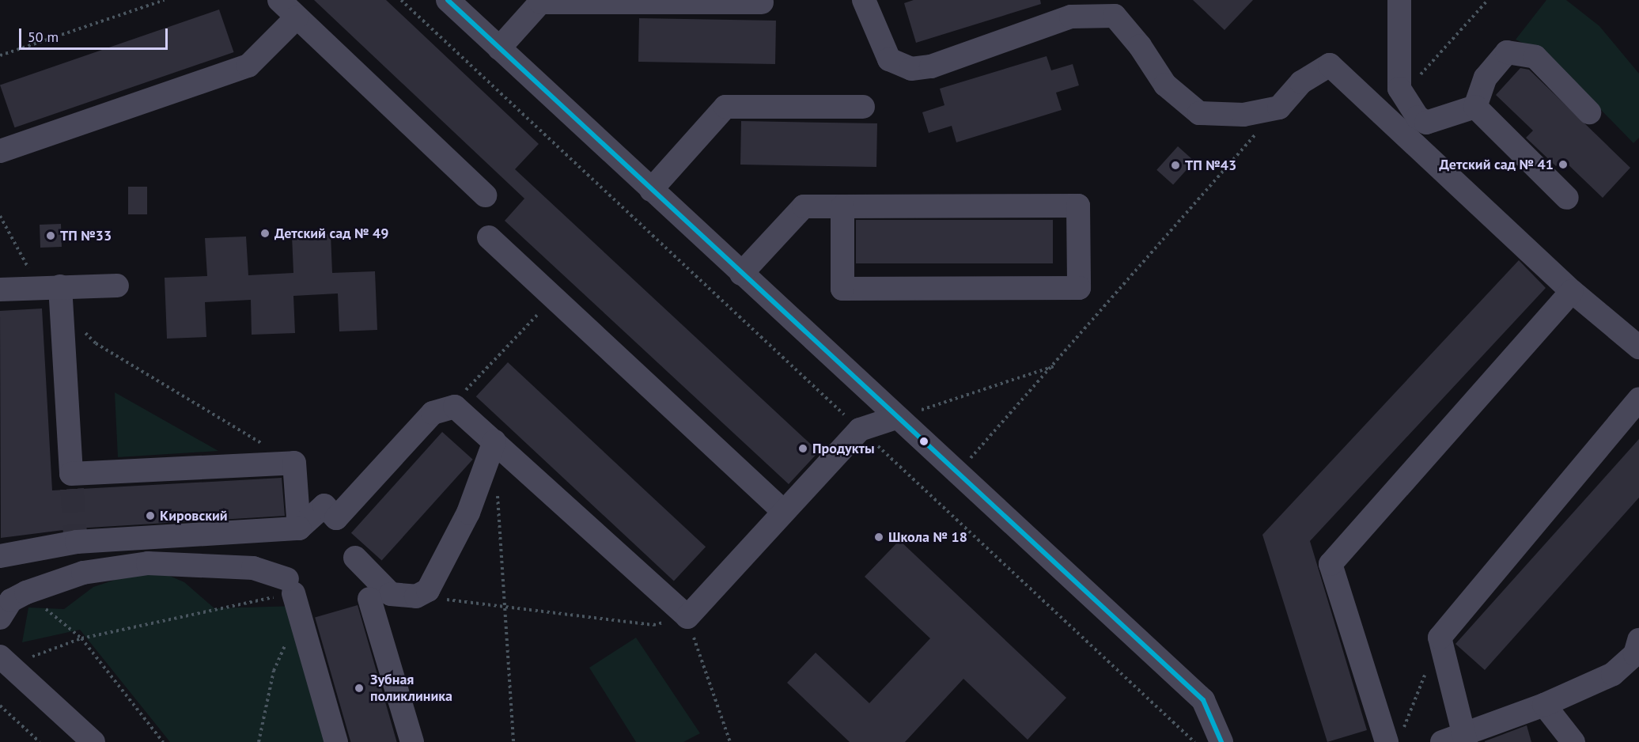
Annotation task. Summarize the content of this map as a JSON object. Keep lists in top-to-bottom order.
{
  "places": [
    "Детский сад № 41",
    "ТП №43",
    "Детский сад № 49",
    "ТП №33",
    "Продукты",
    "Кировский",
    "Школа № 18",
    "Зубная поликлиника"
  ],
  "scale_bar": "50 m"
}
